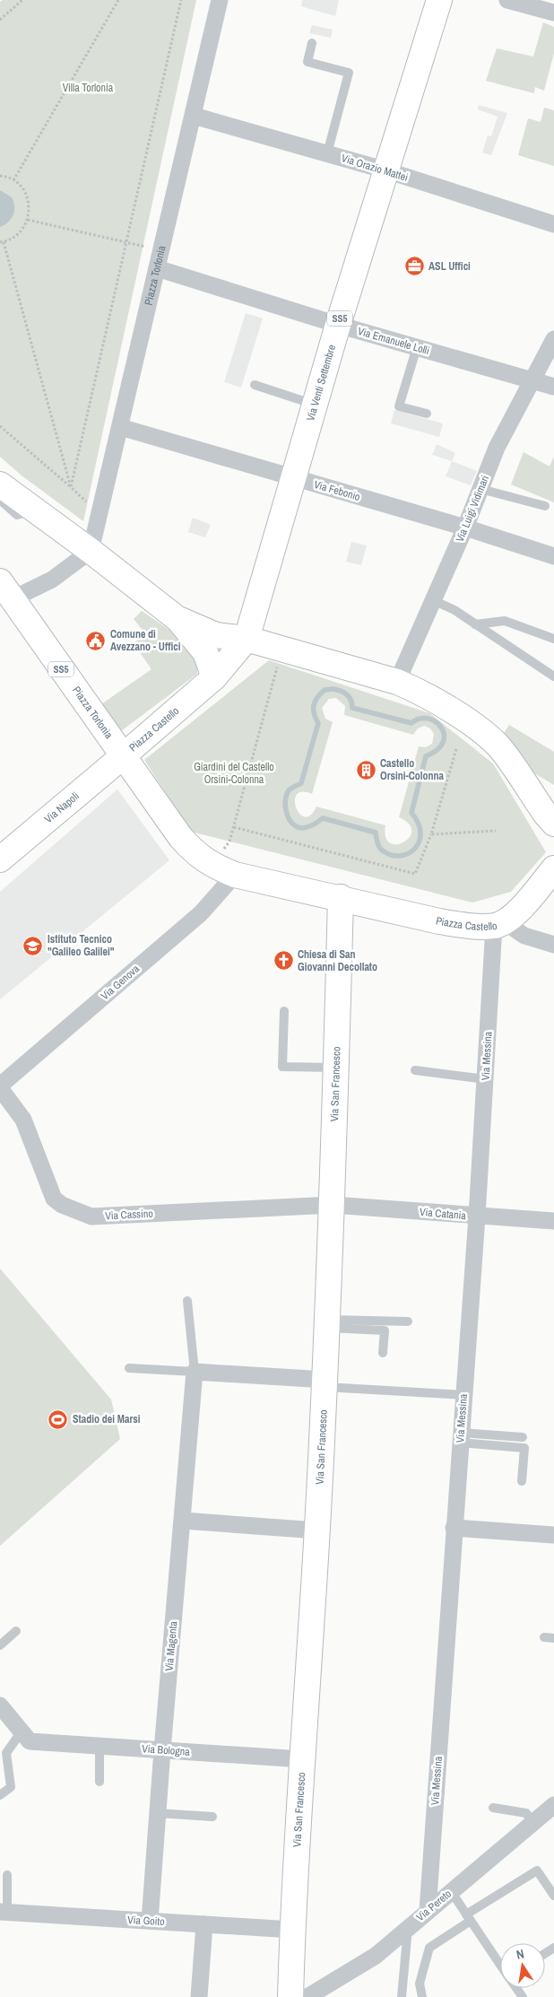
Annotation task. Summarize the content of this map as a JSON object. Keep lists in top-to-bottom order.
{
  "streets": {
    "main road": [
      "Piazza Torlonia",
      "SS5",
      "Via Venti Settembre",
      "Piazza Castello",
      "Via Napoli",
      "Via San Francesco"
    ],
    "street": [
      "Via Orazio Mattei",
      "Via Emanuele Lolli",
      "Via Febonio",
      "Via Luigi Vidimari",
      "Via Genova",
      "Via Messina",
      "Via Catania",
      "Via Cassino",
      "Via Magenta",
      "Via Bologna",
      "Via Pereto",
      "Via Goito"
    ]
  },
  "crossings": [
    ["Via Orazio Mattei", "Piazza Torlonia"],
    ["Via Orazio Mattei", "Via Venti Settembre"],
    ["Piazza Torlonia", "Via Emanuele Lolli"],
    ["Piazza Torlonia", "Via Febonio"],
    ["Piazza Torlonia", "Piazza Castello"],
    ["Piazza Torlonia", "Via Napoli"],
    ["Via Emanuele Lolli", "Via Venti Settembre"],
    ["Via Emanuele Lolli", "Via Luigi Vidimari"],
    ["Via Venti Settembre", "Via Febonio"],
    ["Via Venti Settembre", "Piazza Castello"],
    ["Via Febonio", "Via Luigi Vidimari"],
    ["Piazza Castello", "Via Napoli"],
    ["Piazza Castello", "Via Genova"],
    ["Piazza Castello", "Via Messina"],
    ["Piazza Castello", "Via San Francesco"],
    ["Via Genova", "Via Cassino"],
    ["Via Messina", "Via Catania"],
    ["Via Messina", "Via Pereto"],
    ["Via San Francesco", "Via Catania"],
    ["Via San Francesco", "Via Cassino"],
    ["Via San Francesco", "Via Bologna"],
    ["Via San Francesco", "Via Goito"],
    ["Via Catania", "Via Cassino"],
    ["Via Magenta", "Via Bologna"],
    ["Via Magenta", "Via Goito"]
  ],
  "parks": ["Villa Torlonia", "Giardini del Castello Orsini-Colonna"],
  "places": {
    "office": ["ASL Uffici"],
    "public building": ["Comune di Avezzano - Uffici"],
    "building": ["Castello Orsini-Colonna"],
    "school or university": ["Istituto Tecnico \"Galileo Galilei\""],
    "church": ["Chiesa di San Giovanni Decollato"],
    "sports": ["Stadio dei Marsi"]
  },
  "north": "top"
}
